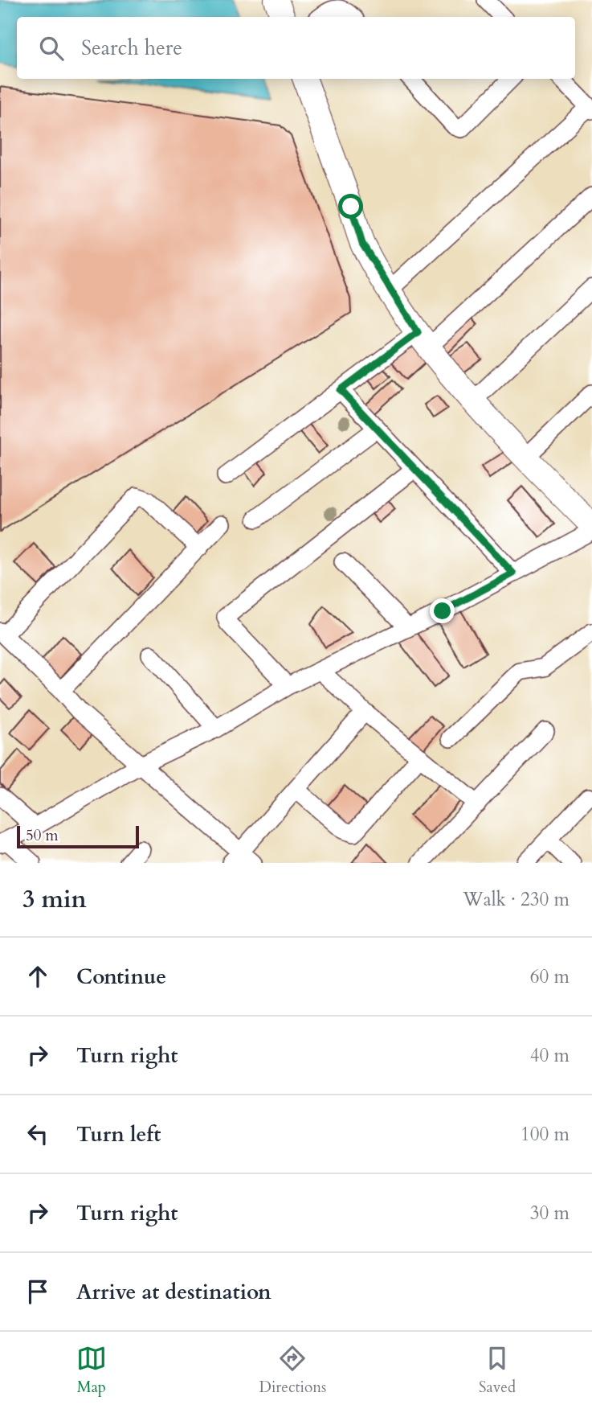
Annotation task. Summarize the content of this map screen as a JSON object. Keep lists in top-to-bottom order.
{
  "scale_bar": "50 m",
  "page": {
    "search": "Search here",
    "scale": "50 m",
    "heading": ["3 min", "Walk · 230 m"],
    "list": [
      ["Continue", "60 m"],
      ["Turn right", "40 m"],
      ["Turn left", "100 m"],
      ["Turn right", "30 m"],
      "Arrive at destination"
    ],
    "nav": ["Map", "Directions", "Saved"]
  }
}
